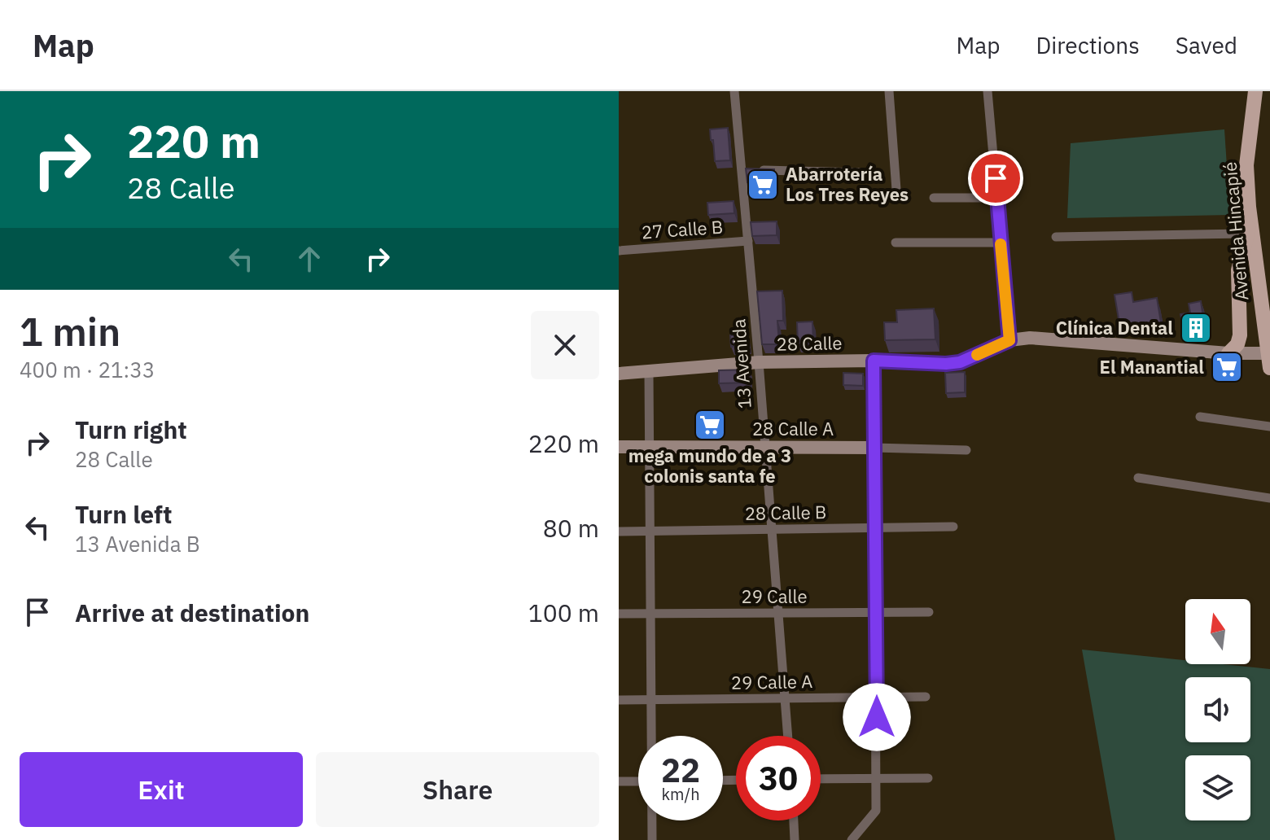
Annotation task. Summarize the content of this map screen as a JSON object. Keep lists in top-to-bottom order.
{
  "streets": {
    "main road": ["Avenida Hincapié", "28 Calle", "28 Calle A"],
    "street": [
      "27 Calle B",
      "13 Avenida",
      "28 Calle B",
      "29 Calle",
      "29 Calle A"
    ]
  },
  "crossings": [
    ["27 Calle B", "13 Avenida"],
    ["Avenida Hincapié", "28 Calle"],
    ["28 Calle", "13 Avenida"],
    ["13 Avenida", "28 Calle A"],
    ["13 Avenida", "28 Calle B"],
    ["13 Avenida", "29 Calle"],
    ["13 Avenida", "29 Calle A"]
  ],
  "places": {
    "supermarket": ["Abarrotería Los Tres Reyes", "El Manantial", "mega mundo de a 3 colonis santa fe"],
    "building": ["Clínica Dental"]
  },
  "north": "top",
  "page": {
    "header": "Map",
    "nav": ["Map", "Directions", "Saved"],
    "turn": ["220 m", "28 Calle"],
    "heading": ["1 min", "400 m · 21:33"],
    "list": [
      {
        "name": "Turn right",
        "note": "28 Calle",
        "value": "220 m"
      },
      {
        "name": "Turn left",
        "note": "13 Avenida B",
        "value": "80 m"
      },
      {
        "name": "Arrive at destination",
        "value": "100 m"
      }
    ],
    "speed": "22 km/h",
    "limit": "30",
    "buttons": ["Exit", "Share"]
  }
}
